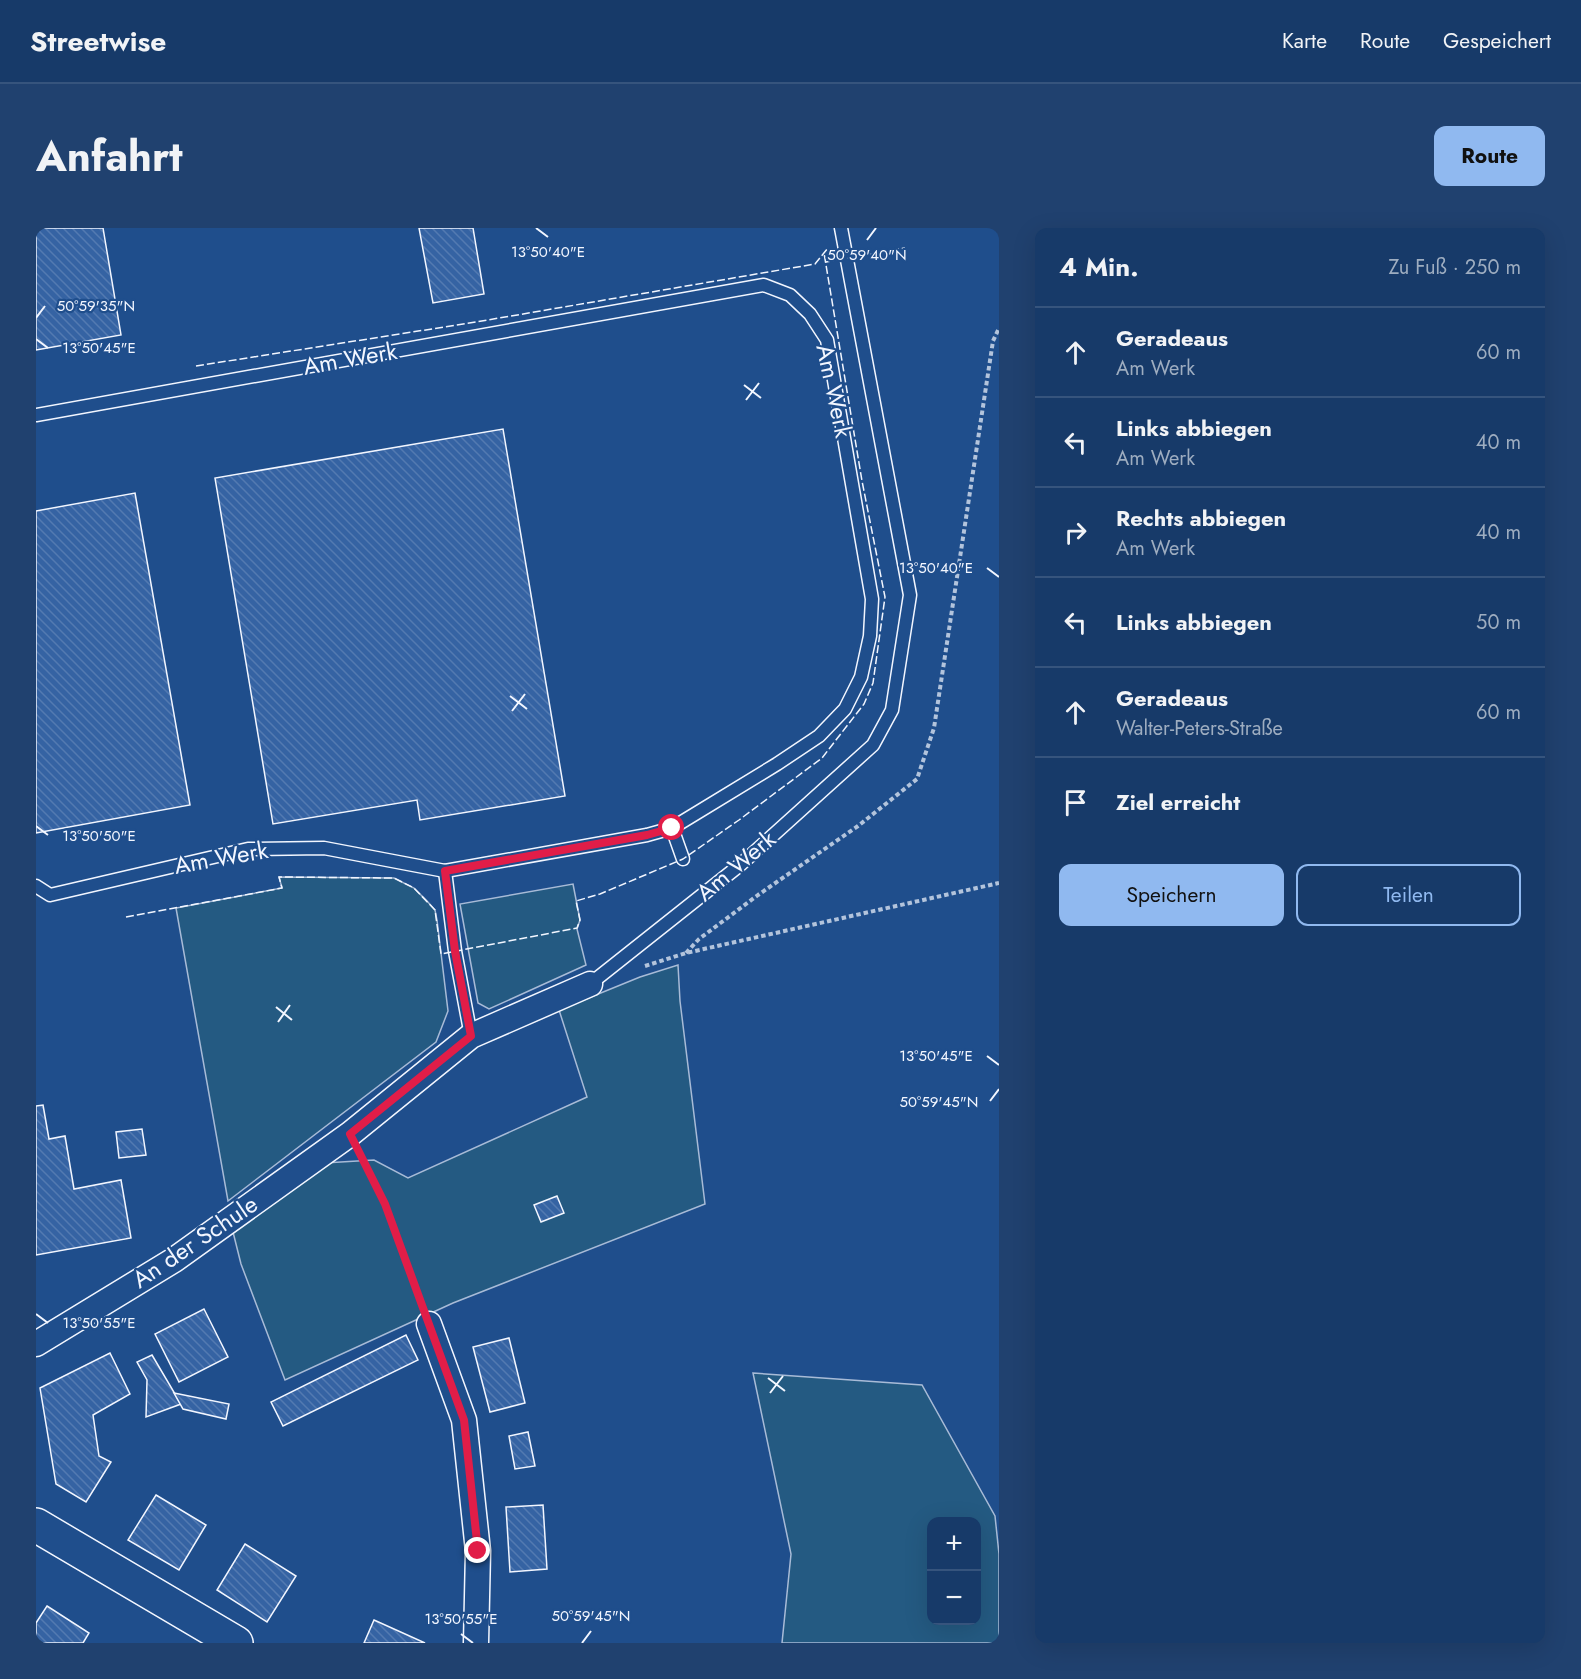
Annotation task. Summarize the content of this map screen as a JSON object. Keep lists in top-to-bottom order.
{
  "streets": {
    "street": ["Am Werk", "An der Schule"]
  },
  "crossings": [
    ["Am Werk", "An der Schule"]
  ],
  "page": {
    "header": "Streetwise",
    "nav": ["Karte", "Route", "Gespeichert"],
    "title": "Anfahrt",
    "buttons": [
      "Route",
      ["Speichern", "Teilen"]
    ],
    "heading": ["4 Min.", "Zu Fuß · 250 m"],
    "list": [
      ["Geradeaus", "Am Werk", "60 m"],
      ["Links abbiegen", "Am Werk", "40 m"],
      ["Rechts abbiegen", "Am Werk", "40 m"],
      ["Links abbiegen", "50 m"],
      ["Geradeaus", "Walter-Peters-Straße", "60 m"],
      "Ziel erreicht"
    ],
    "map_buttons": ["+", "−"]
  },
  "coordinates": [
    "13°50'40\"E",
    "50°59'40\"N",
    "50°59'35\"N",
    "13°50'45\"E",
    "13°50'50\"E",
    "50°59'45\"N",
    "13°50'55\"E"
  ]
}
